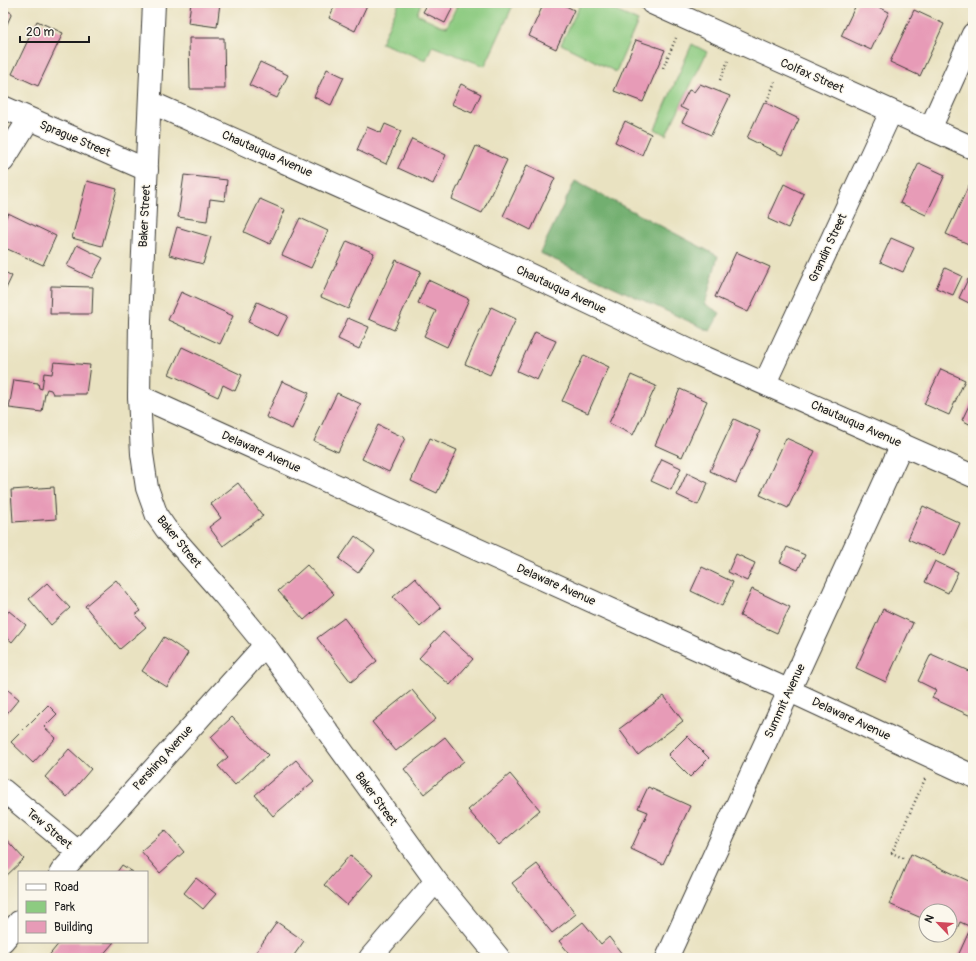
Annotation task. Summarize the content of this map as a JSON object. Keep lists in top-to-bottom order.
{
  "streets": {
    "street": [
      "Colfax Street",
      "Sprague Street",
      "Chautauqua Avenue",
      "Baker Street",
      "Grandin Street",
      "Delaware Avenue",
      "Summit Avenue",
      "Pershing Avenue",
      "Tew Street"
    ]
  },
  "crossings": [
    ["Colfax Street", "Grandin Street"],
    ["Sprague Street", "Baker Street"],
    ["Chautauqua Avenue", "Baker Street"],
    ["Chautauqua Avenue", "Grandin Street"],
    ["Chautauqua Avenue", "Summit Avenue"],
    ["Baker Street", "Delaware Avenue"],
    ["Baker Street", "Pershing Avenue"],
    ["Delaware Avenue", "Summit Avenue"],
    ["Pershing Avenue", "Tew Street"]
  ],
  "legend": ["Road", "Park", "Building"],
  "scale_bar": "20 m",
  "north": "top left"
}
